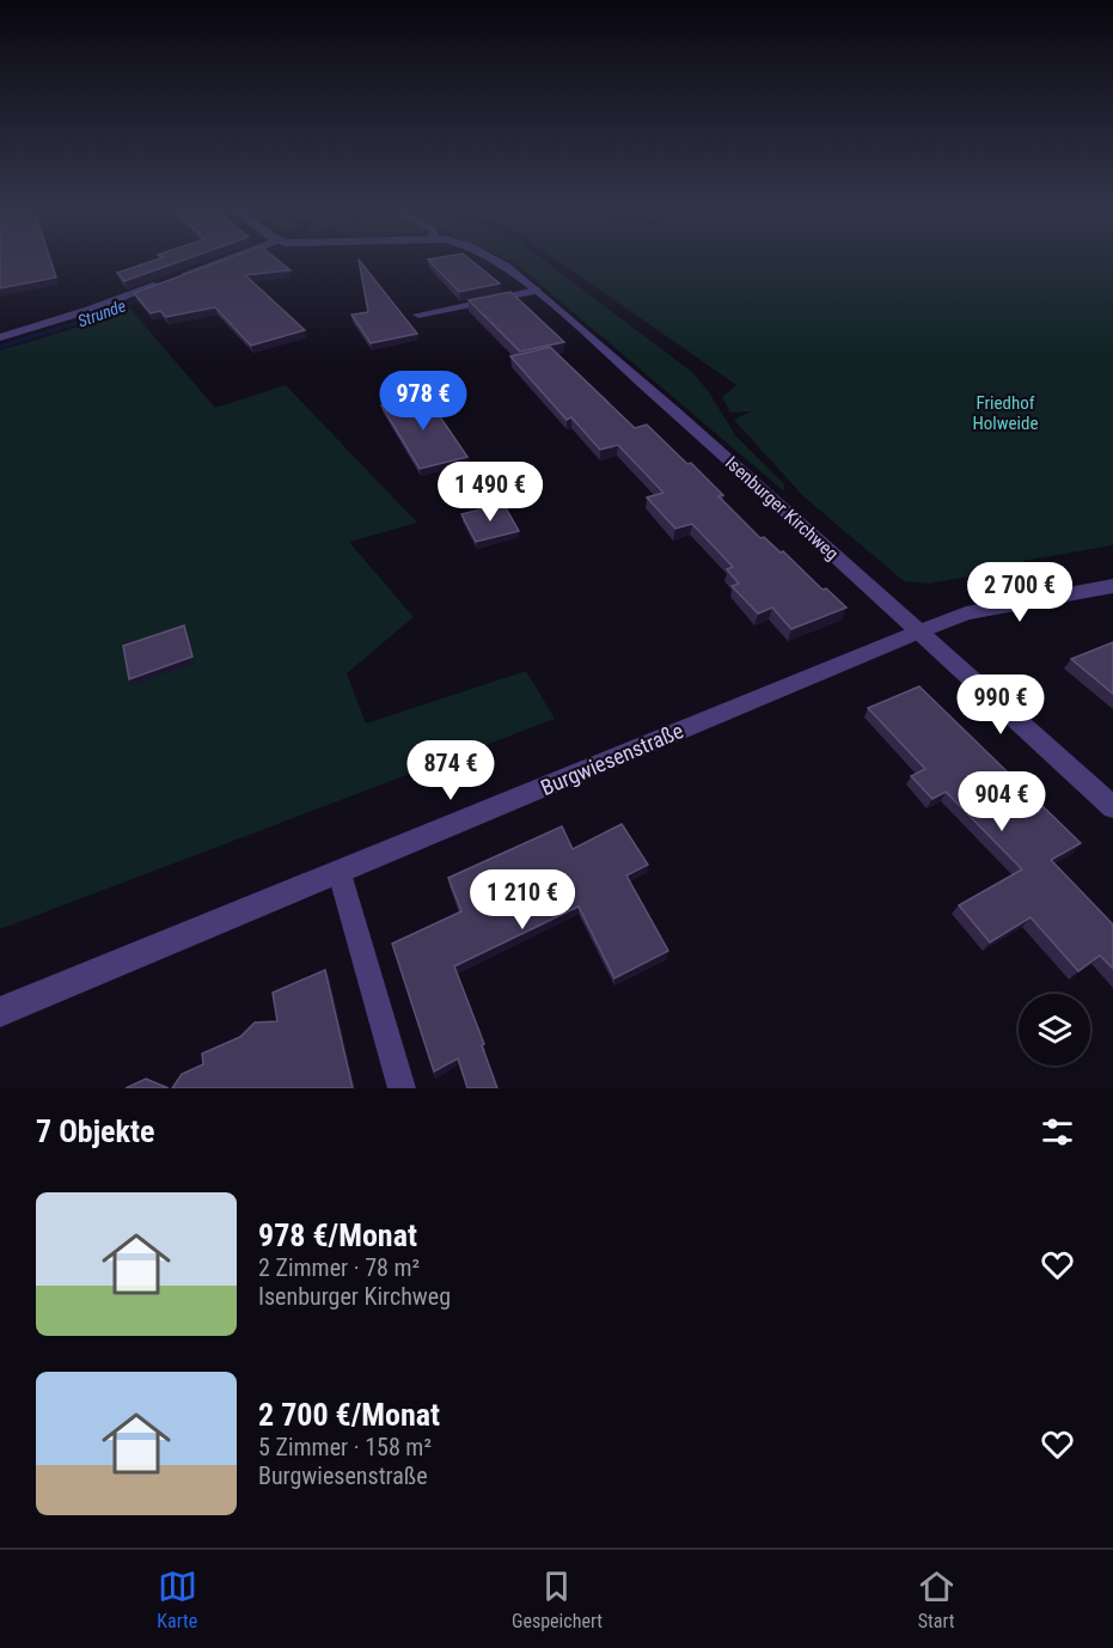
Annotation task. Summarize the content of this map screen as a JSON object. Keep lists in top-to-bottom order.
{
  "streets": {
    "street": ["Isenburger Kirchweg", "Burgwiesenstraße"]
  },
  "crossings": [
    ["Isenburger Kirchweg", "Burgwiesenstraße"]
  ],
  "water": ["Strunde"],
  "parks": ["Friedhof Holweide"],
  "page": {
    "price": [
      "978 €",
      "1 490 €",
      "2 700 €",
      "990 €",
      "874 €",
      "904 €",
      "1 210 €"
    ],
    "heading": "7 Objekte",
    "list": [
      {
        "name": "978 €/Monat",
        "note": "2 Zimmer · 78 m² · Isenburger Kirchweg"
      },
      {
        "name": "2 700 €/Monat",
        "note": "5 Zimmer · 158 m² · Burgwiesenstraße"
      }
    ],
    "tabs": ["Karte", "Gespeichert", "Start"]
  }
}
